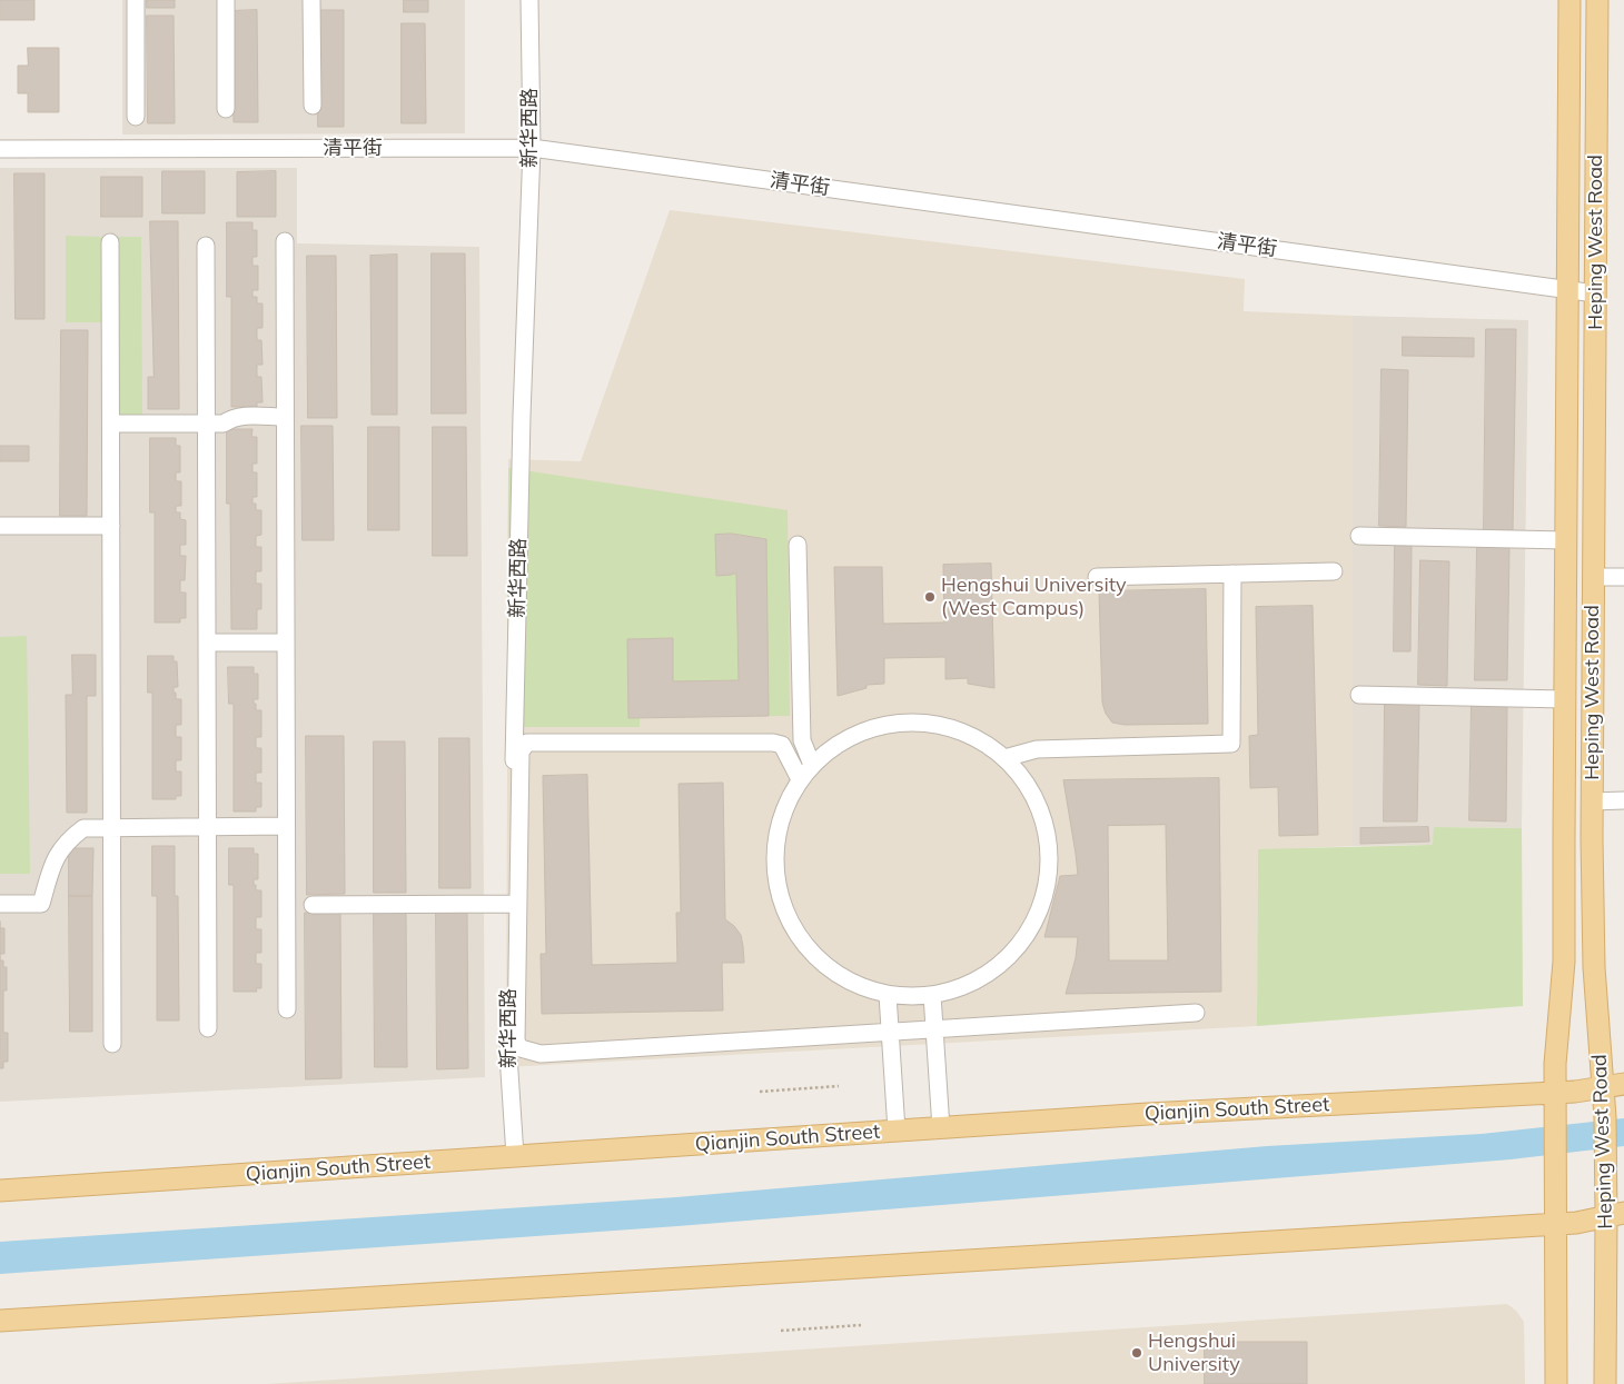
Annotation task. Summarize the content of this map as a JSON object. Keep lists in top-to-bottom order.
{
  "streets": {
    "main road": ["Heping West Road", "Qianjin South Street"],
    "street": ["新华西路", "清平街"]
  },
  "crossings": [
    ["新华西路", "清平街"],
    ["新华西路", "Qianjin South Street"],
    ["清平街", "Heping West Road"],
    ["Heping West Road", "Qianjin South Street"]
  ],
  "places": ["Hengshui University (West Campus)", "Hengshui University"]
}
